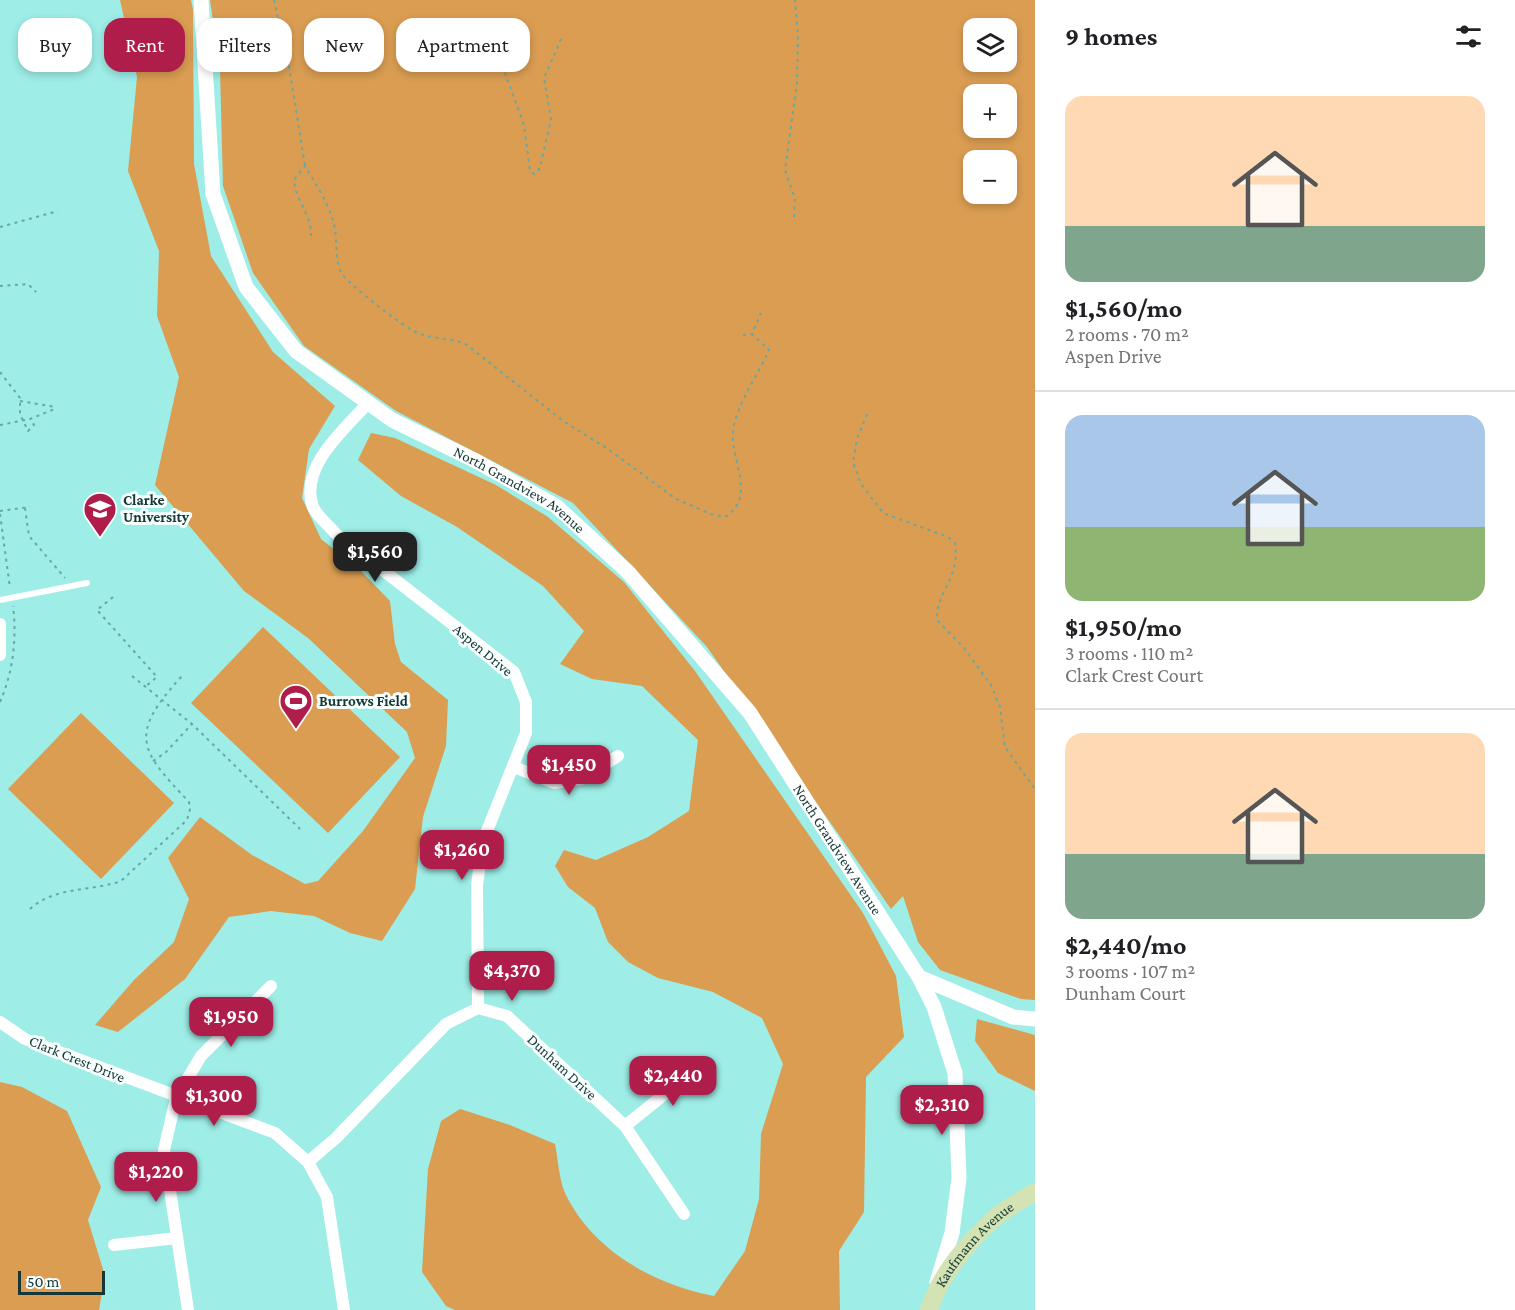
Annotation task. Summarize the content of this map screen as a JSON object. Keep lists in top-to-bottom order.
{
  "streets": {
    "main road": ["Kaufmann Avenue"],
    "street": [
      "North Grandview Avenue",
      "Aspen Drive",
      "Clark Crest Drive",
      "Dunham Drive"
    ]
  },
  "crossings": [
    ["North Grandview Avenue", "Aspen Drive"],
    ["North Grandview Avenue", "Kaufmann Avenue"],
    ["Aspen Drive", "Dunham Drive"]
  ],
  "places": {
    "school or university": ["Clarke University"],
    "sports": ["Burrows Field"]
  },
  "scale_bar": "50 m",
  "page": {
    "heading": "9 homes",
    "map_buttons": ["+", "−"],
    "chip": [
      "Buy",
      "Rent",
      "Filters",
      "New",
      "Apartment"
    ],
    "list": [
      {
        "name": "$1,560/mo",
        "note": "2 rooms · 70 m² · Aspen Drive"
      },
      {
        "name": "$1,950/mo",
        "note": "3 rooms · 110 m² · Clark Crest Court"
      },
      {
        "name": "$2,440/mo",
        "note": "3 rooms · 107 m² · Dunham Court"
      }
    ],
    "price": [
      "$1,560",
      "$1,450",
      "$1,260",
      "$4,370",
      "$1,950",
      "$2,440",
      "$1,300",
      "$2,310",
      "$1,220"
    ],
    "scale": "50 m"
  }
}
